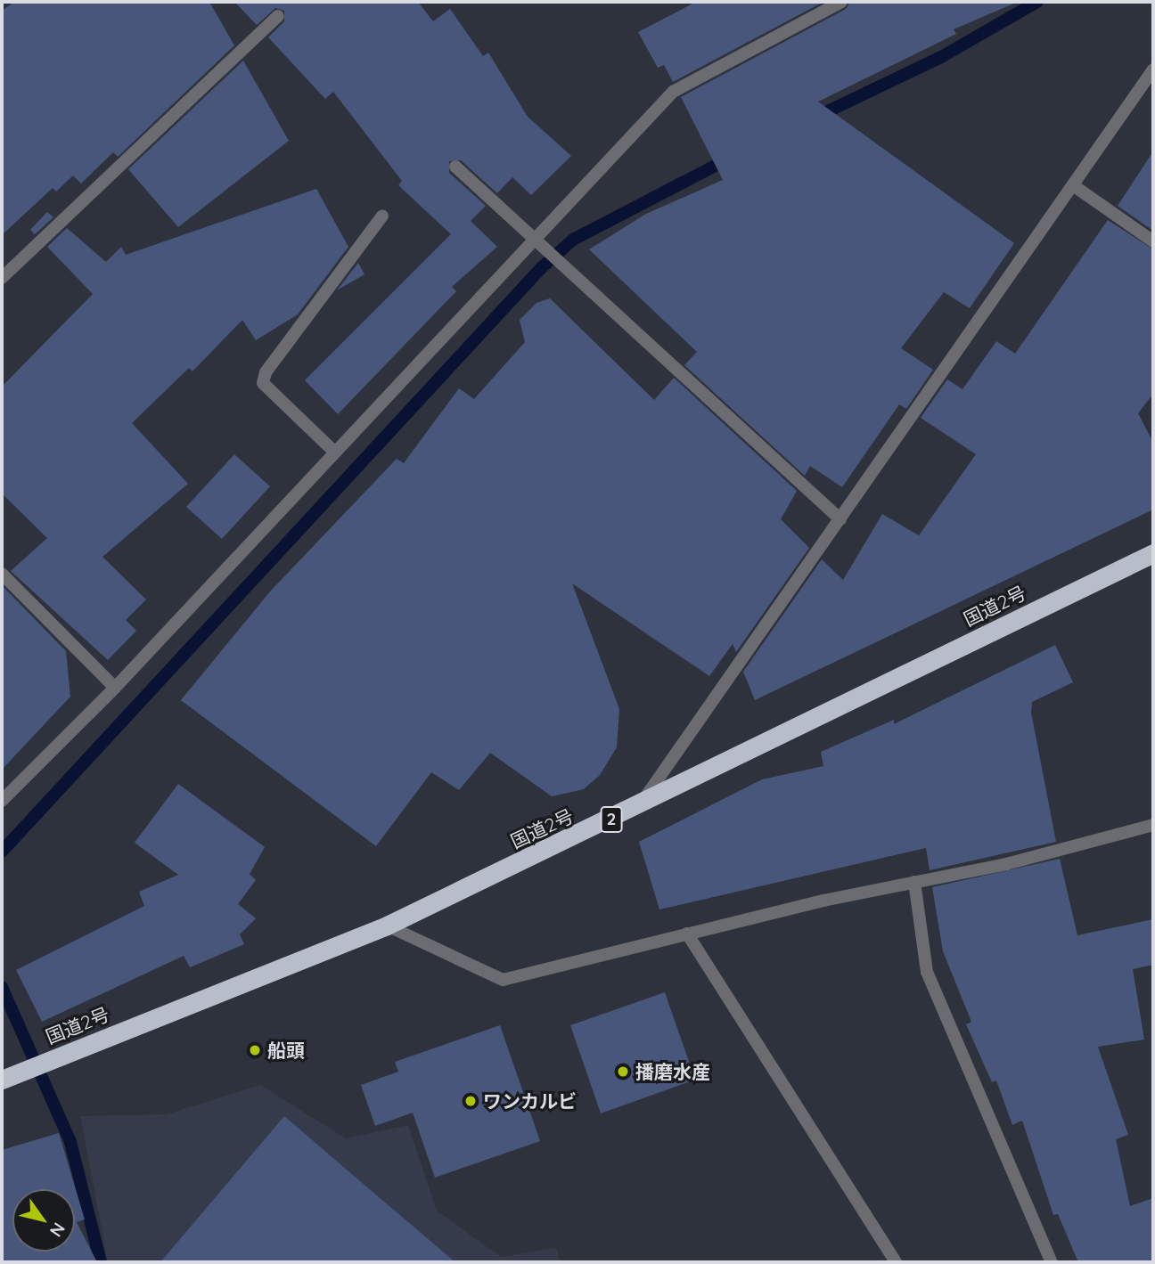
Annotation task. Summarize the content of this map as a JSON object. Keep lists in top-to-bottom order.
{
  "streets": {
    "highway": ["国道2号", "2"]
  },
  "places": ["船頭", "播磨水産", "ワンカルビ"],
  "north": "bottom right"
}
